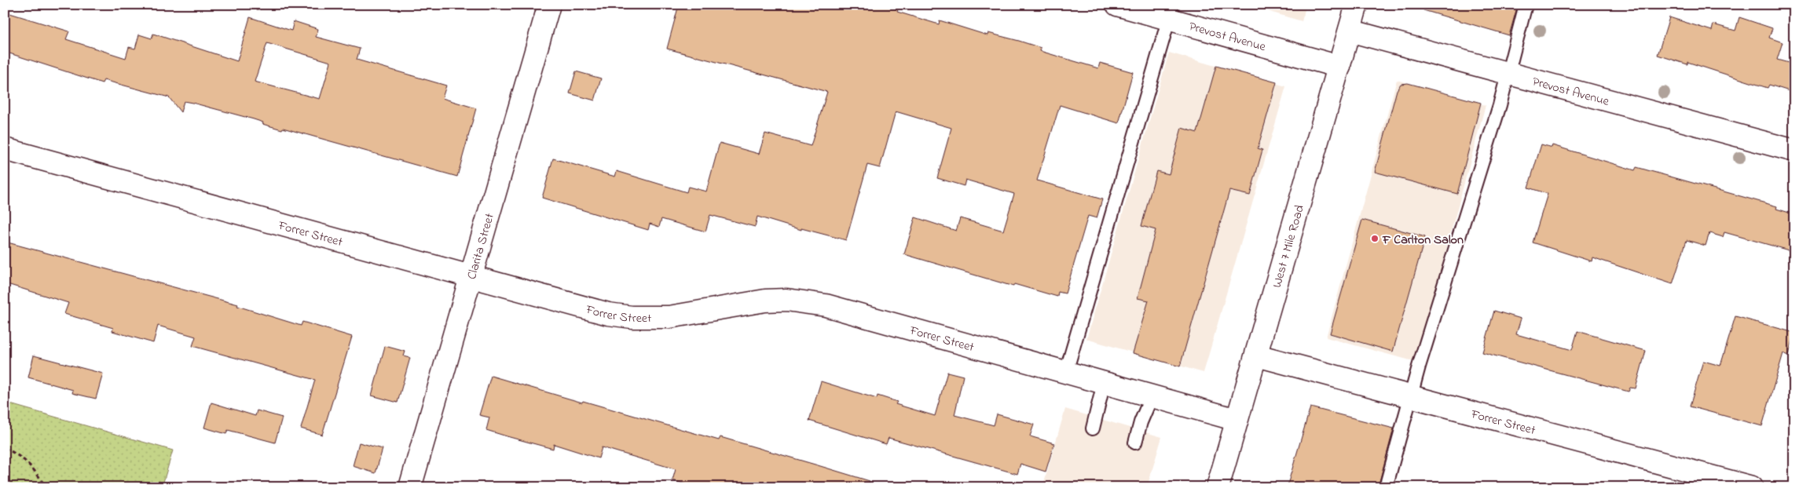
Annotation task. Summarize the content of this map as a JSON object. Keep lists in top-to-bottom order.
{
  "streets": {
    "street": [
      "Prevost Avenue",
      "Forrer Street",
      "Clarita Street",
      "West 7 Mile Road"
    ]
  },
  "crossings": [
    ["Prevost Avenue", "West 7 Mile Road"],
    ["Forrer Street", "Clarita Street"],
    ["Forrer Street", "West 7 Mile Road"]
  ],
  "places": ["F Carlton Salon"]
}
